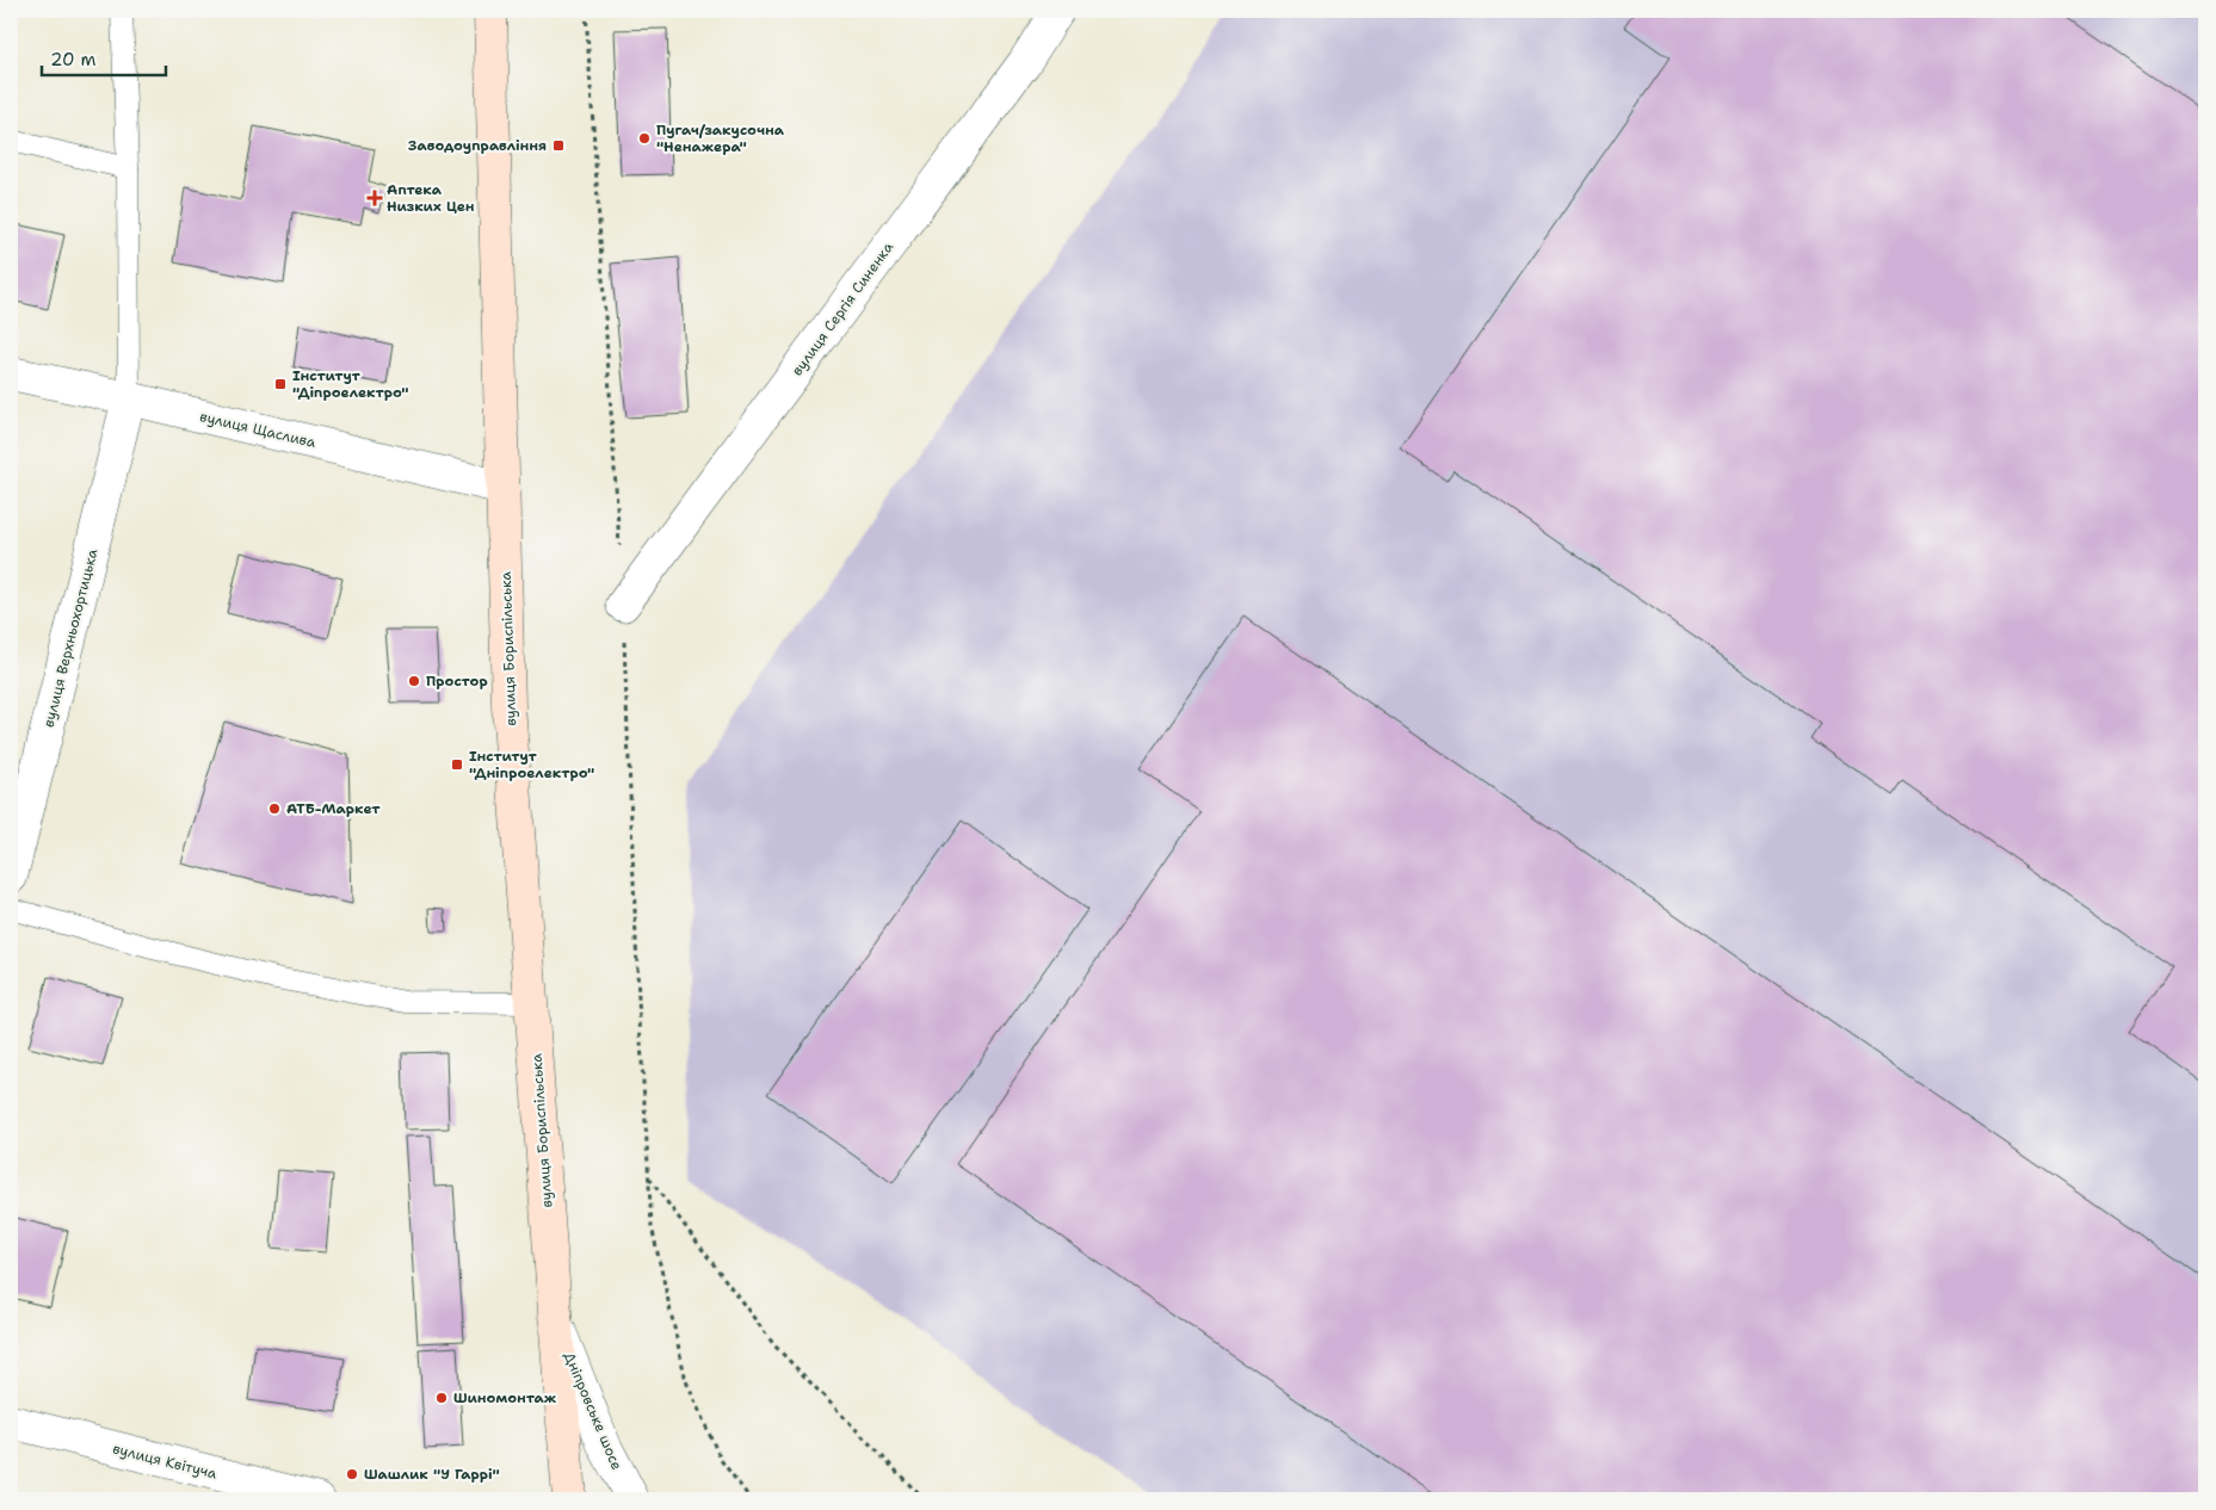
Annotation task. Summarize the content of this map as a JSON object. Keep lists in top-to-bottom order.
{
  "streets": {
    "main road": ["вулиця Бориспільська"],
    "street": [
      "вулиця Сергія Синенка",
      "вулиця Щаслива",
      "вулиця Верхньохортицька",
      "Дніпровське шосе",
      "вулиця Квітуча"
    ]
  },
  "crossings": [
    ["вулиця Щаслива", "вулиця Верхньохортицька"],
    ["вулиця Щаслива", "вулиця Бориспільська"],
    ["вулиця Бориспільська", "Дніпровське шосе"]
  ],
  "places": {
    "other": [
      "Пугач/закусочна \"Ненажера\"",
      "Простор",
      "АТБ-Маркет",
      "Шиномонтаж",
      "Шашлик \"У Гаррі\""
    ],
    "transit": ["Заводоуправління", "Інститут \"Діпроелектро\"", "Інститут \"Дніпроелектро\""],
    "health": ["Аптека Низких Цен"]
  },
  "scale_bar": "20 m"
}
